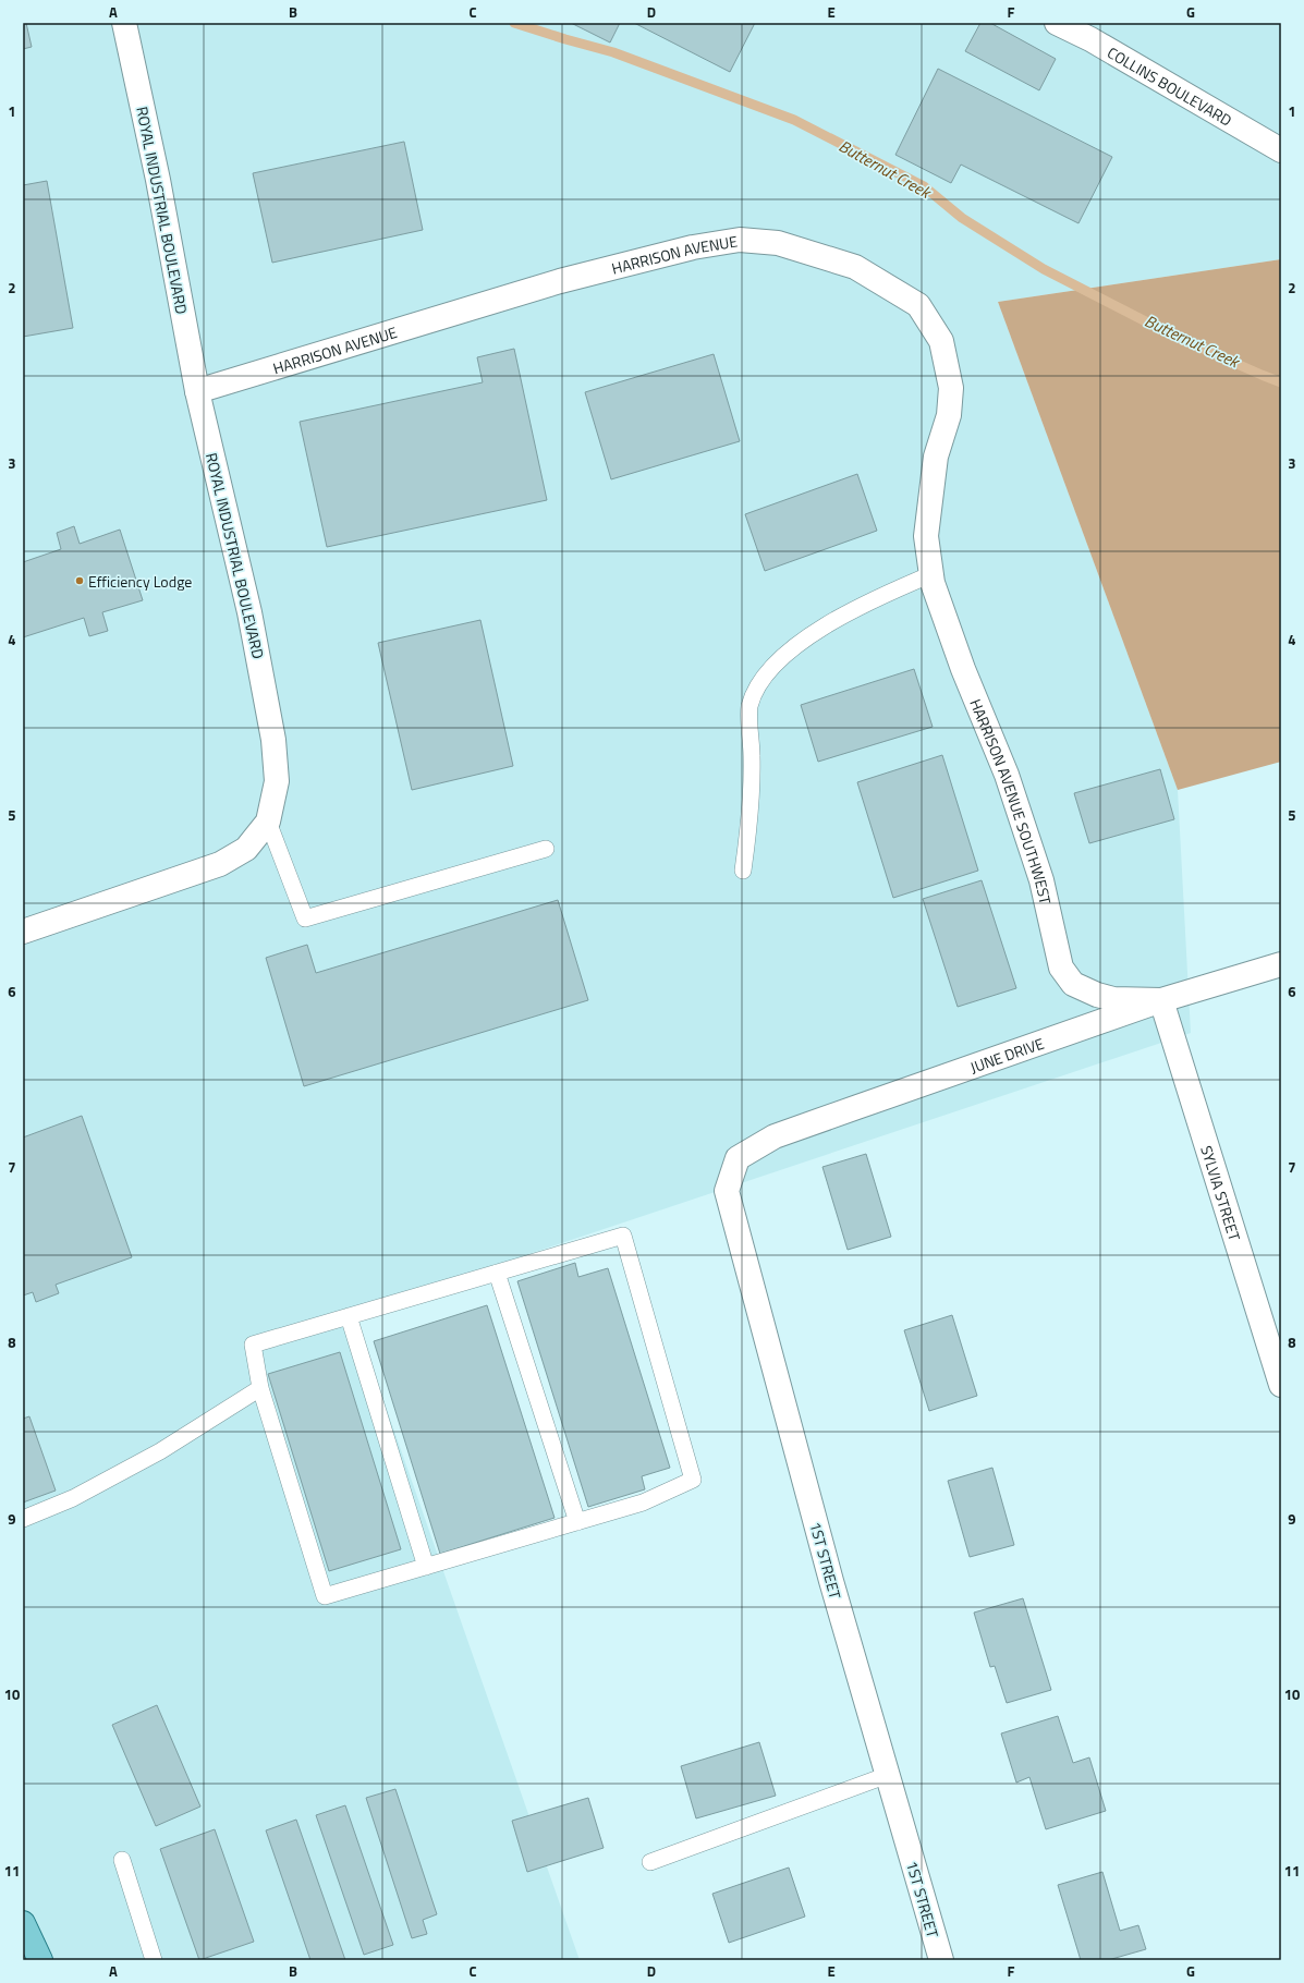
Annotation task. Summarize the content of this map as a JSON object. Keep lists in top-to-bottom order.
{
  "streets": {
    "street": [
      "COLLINS BOULEVARD",
      "ROYAL INDUSTRIAL BOULEVARD",
      "HARRISON AVENUE",
      "HARRISON AVENUE SOUTHWEST",
      "JUNE DRIVE",
      "SYLVIA STREET",
      "1ST STREET"
    ]
  },
  "crossings": [
    ["ROYAL INDUSTRIAL BOULEVARD", "HARRISON AVENUE"],
    ["HARRISON AVENUE", "HARRISON AVENUE SOUTHWEST"],
    ["HARRISON AVENUE SOUTHWEST", "JUNE DRIVE"],
    ["HARRISON AVENUE SOUTHWEST", "SYLVIA STREET"],
    ["JUNE DRIVE", "SYLVIA STREET"],
    ["JUNE DRIVE", "1ST STREET"]
  ],
  "water": ["Butternut Creek"],
  "places": ["Efficiency Lodge"],
  "grid": {
    "columns": [
      "A",
      "B",
      "C",
      "D",
      "E",
      "F",
      "G"
    ],
    "rows": [
      "1",
      "2",
      "3",
      "4",
      "5",
      "6",
      "7",
      "8",
      "9",
      "10",
      "11"
    ]
  }
}
